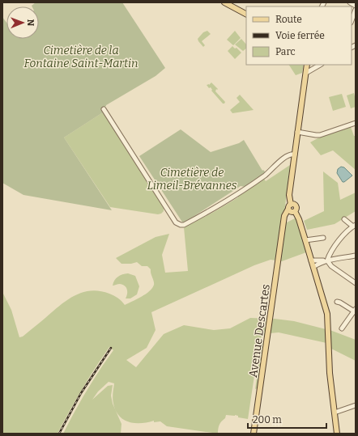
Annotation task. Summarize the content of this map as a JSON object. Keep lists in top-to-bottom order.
{
  "streets": {
    "main road": ["Avenue Descartes"]
  },
  "parks": ["Cimetière de la Fontaine Saint-Martin", "Cimetière de Limeil-Brévannes"],
  "legend": ["Route", "Voie ferrée", "Parc"],
  "scale_bar": "200 m",
  "north": "right"
}
